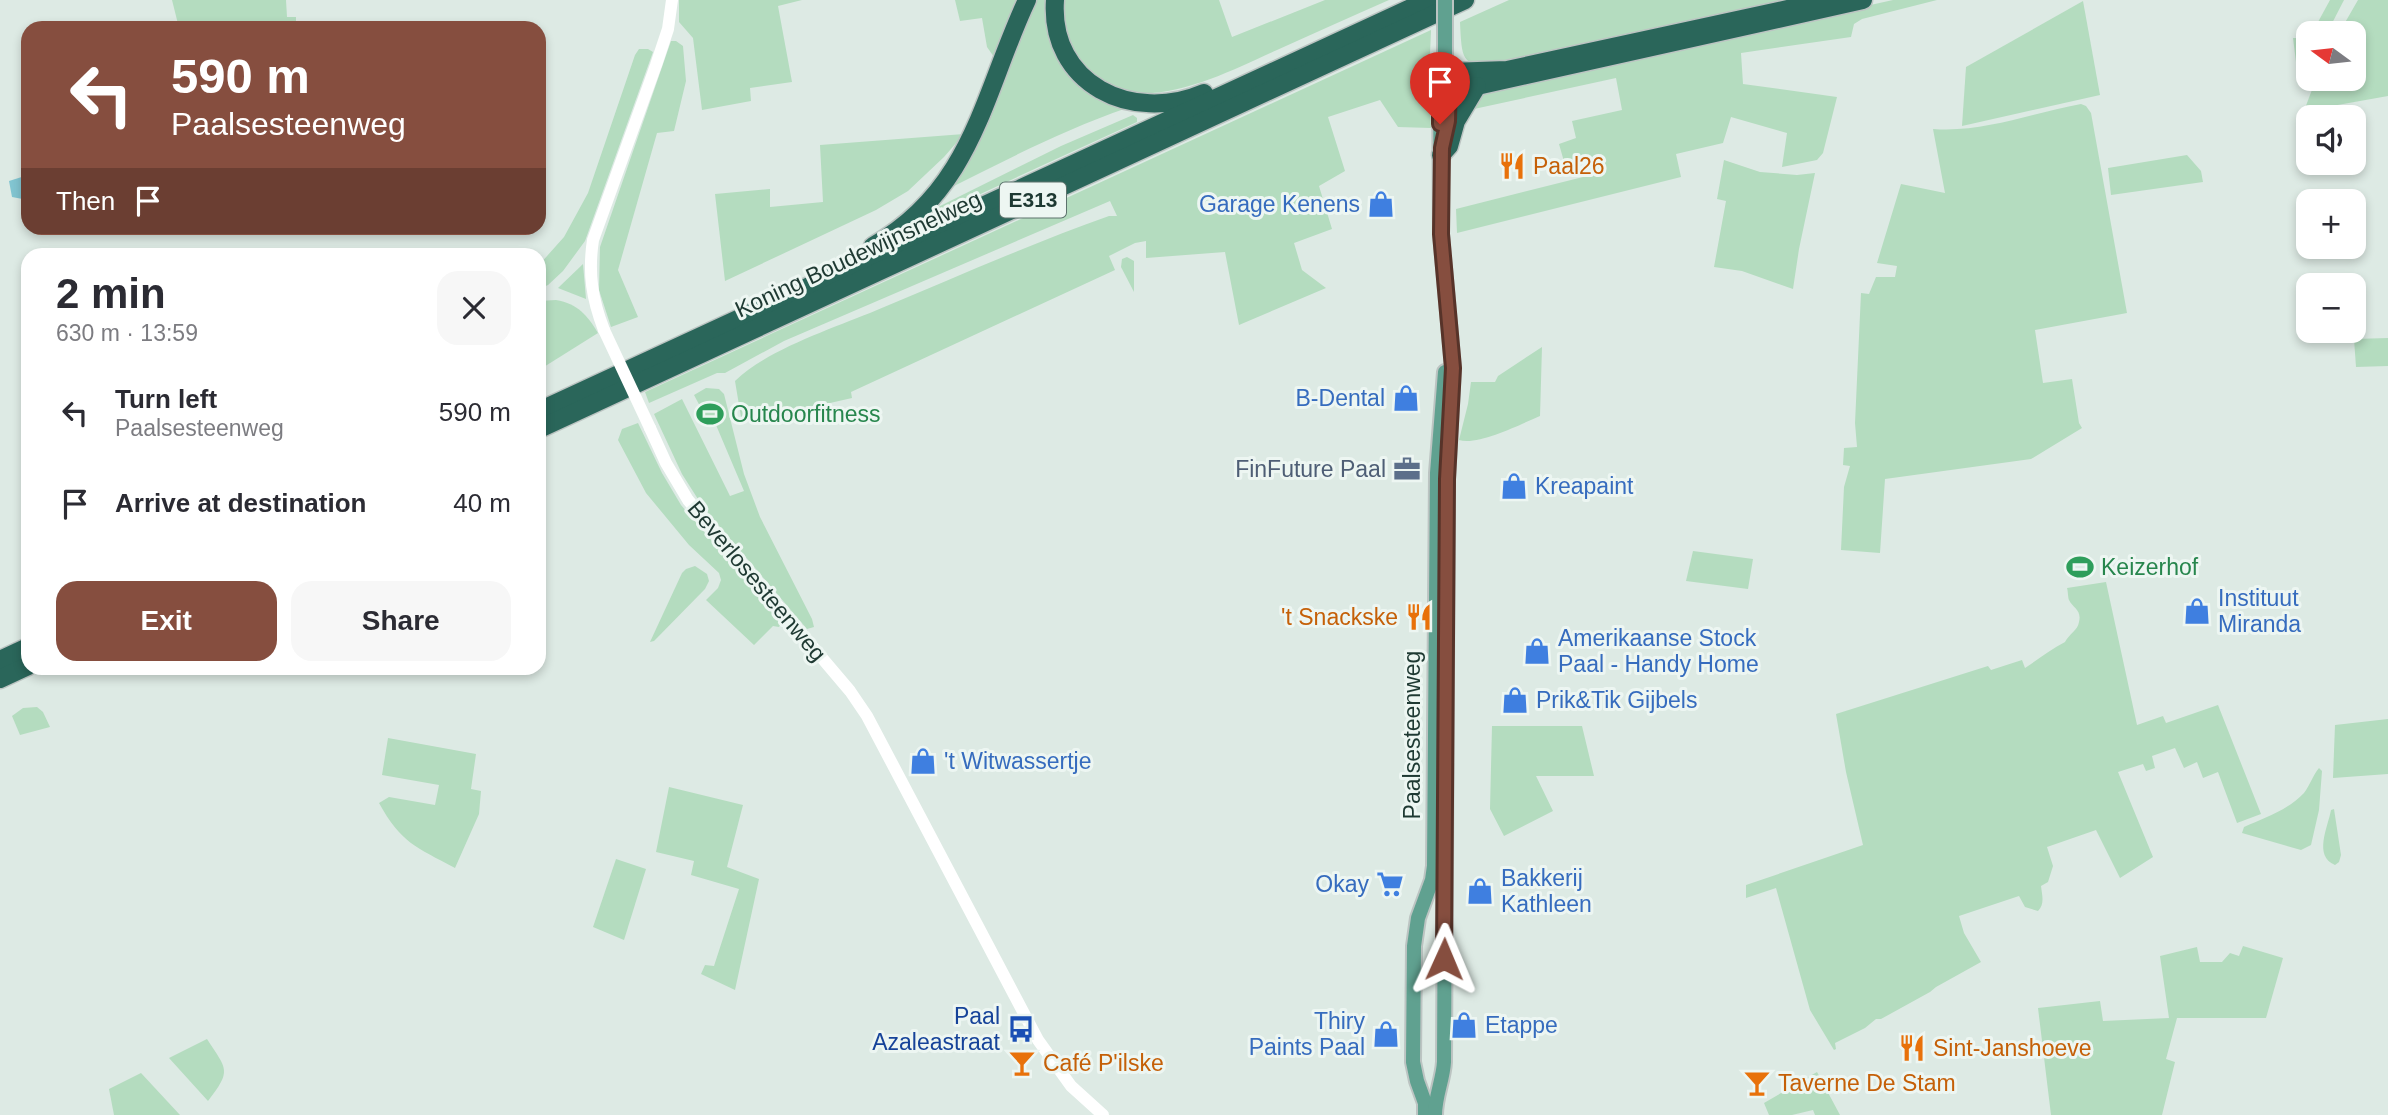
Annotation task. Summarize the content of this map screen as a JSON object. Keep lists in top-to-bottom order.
{
  "streets": {
    "highway": ["E313", "Koning Boudewijnsnelweg"],
    "main road": ["Paalsesteenweg"],
    "street": ["Beverlosesteenweg"]
  },
  "places": {
    "restaurant": ["Paal26", "'t Snackske", "Sint-Janshoeve"],
    "shop": [
      "Garage Kenens",
      "B-Dental",
      "Kreapaint",
      "Instituut Miranda",
      "Amerikaanse Stock Paal - Handy Home",
      "Prik&Tik Gijbels",
      "'t Witwassertje",
      "Bakkerij Kathleen",
      "Etappe",
      "Thiry Paints Paal"
    ],
    "sports": ["Outdoorfitness", "Keizerhof"],
    "office": ["FinFuture Paal"],
    "supermarket": ["Okay"],
    "bus stop": ["Paal Azaleastraat"],
    "bar": ["Café P'ilske", "Taverne De Stam"]
  },
  "north": "left",
  "page": {
    "map_buttons": ["+", "−"],
    "turn": ["590 m", "Paalsesteenweg"],
    "then": "Then",
    "heading": ["2 min", "630 m · 13:59"],
    "list": [
      {
        "name": "Turn left",
        "note": "Paalsesteenweg",
        "value": "590 m"
      },
      {
        "name": "Arrive at destination",
        "value": "40 m"
      }
    ],
    "buttons": ["Exit", "Share"]
  }
}
